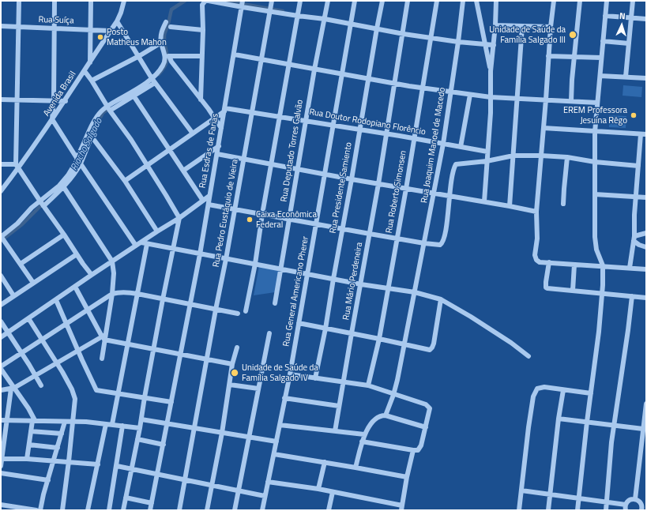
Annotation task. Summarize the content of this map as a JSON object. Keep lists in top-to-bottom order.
{
  "streets": {
    "street": [
      "Rua Suíça",
      "Avenida Brasil",
      "Rua Doutor Rodopiano Florêncio",
      "Rua Joaquim Manoel de Macedo",
      "Rua Esdras de Farias",
      "Rua Deputado Torres Galvão",
      "Rua Presidente Samiento",
      "Rua Roberto Simonsen",
      "Rua Pedro Eustáquio de Vieira",
      "Rua Mário Perdeneira",
      "Rua General Americano Pherer"
    ]
  },
  "crossings": [
    ["Rua Suíça", "Avenida Brasil"],
    ["Rua Doutor Rodopiano Florêncio", "Rua Joaquim Manoel de Macedo"],
    ["Rua Doutor Rodopiano Florêncio", "Rua Esdras de Farias"],
    ["Rua Doutor Rodopiano Florêncio", "Rua Deputado Torres Galvão"],
    ["Rua Doutor Rodopiano Florêncio", "Rua Presidente Samiento"],
    ["Rua Doutor Rodopiano Florêncio", "Rua Roberto Simonsen"],
    ["Rua Doutor Rodopiano Florêncio", "Rua Pedro Eustáquio de Vieira"],
    ["Rua Doutor Rodopiano Florêncio", "Rua Mário Perdeneira"],
    ["Rua Doutor Rodopiano Florêncio", "Rua General Americano Pherer"]
  ],
  "water": ["Riacho Salgado"],
  "places": [
    "Unidade de Saúde da Família Salgado III",
    "Posto Matheus Mahon",
    "EREM Professora Jesuína Rêgo",
    "Caixa Econômica Federal",
    "Unidade de Saúde da Família Salgado IV"
  ],
  "north": "top"
}
